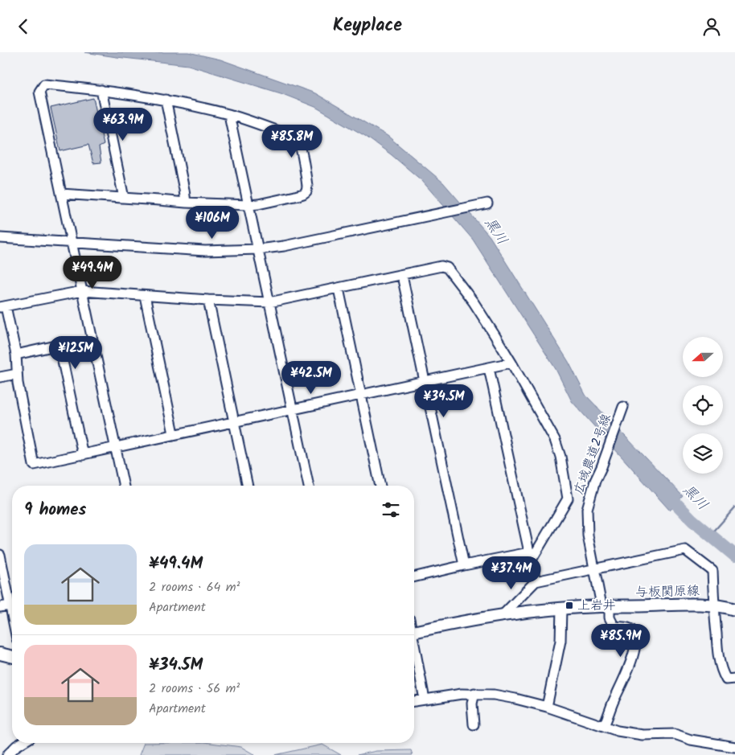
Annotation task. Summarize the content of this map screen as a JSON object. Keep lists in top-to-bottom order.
{
  "streets": {
    "main road": ["与板関原線"],
    "street": ["広域農道2号線"]
  },
  "crossings": [
    ["広域農道2号線", "与板関原線"]
  ],
  "water": ["黒川"],
  "places": {
    "transit": ["上岩井"]
  },
  "north": "left",
  "page": {
    "header": "Keyplace",
    "price": [
      "¥63.9M",
      "¥85.8M",
      "¥106M",
      "¥49.4M",
      "¥125M",
      "¥42.5M",
      "¥34.5M",
      "¥37.4M",
      "¥85.9M"
    ],
    "heading": "9 homes",
    "list": [
      {
        "name": "¥49.4M",
        "note": "2 rooms · 64 m² · Apartment"
      },
      {
        "name": "¥34.5M",
        "note": "2 rooms · 56 m² · Apartment"
      }
    ]
  }
}
